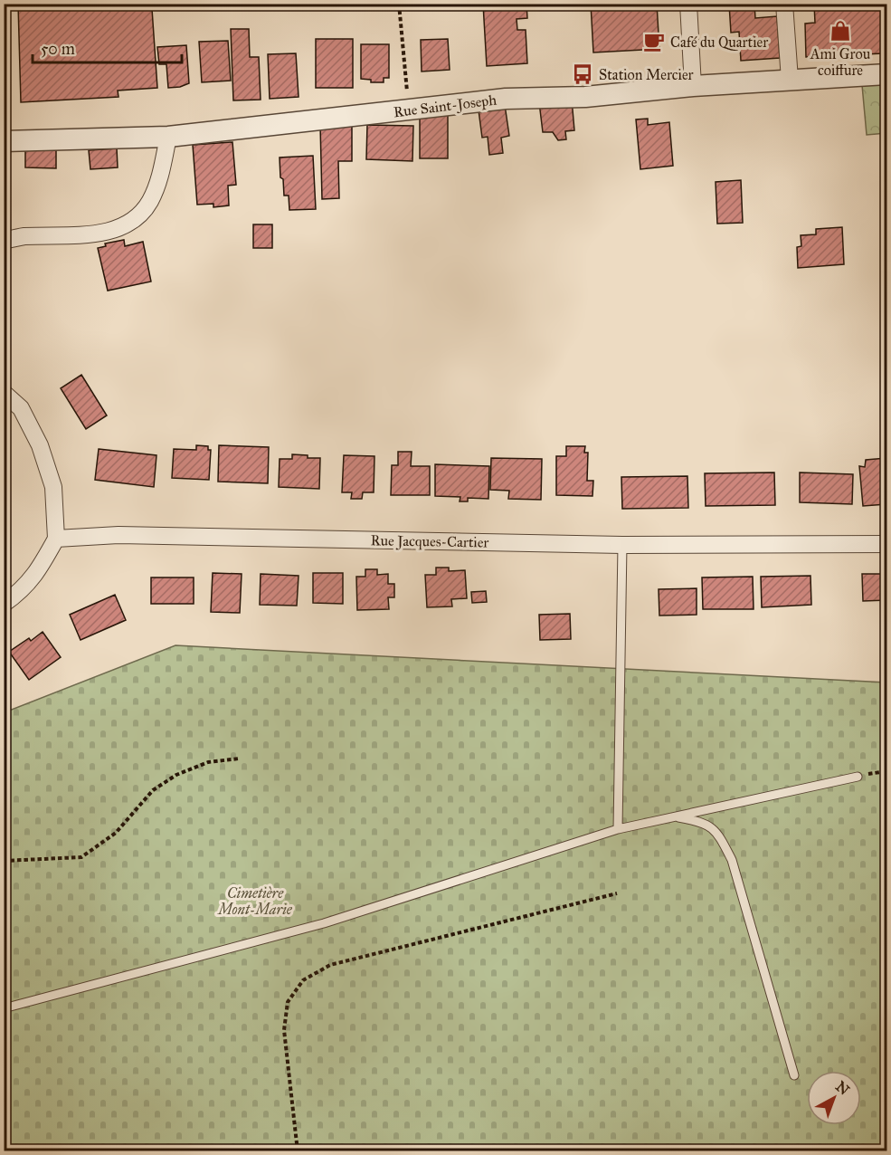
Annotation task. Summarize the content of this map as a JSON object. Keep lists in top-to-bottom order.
{
  "streets": {
    "street": ["Rue Saint-Joseph", "Rue Jacques-Cartier"]
  },
  "parks": ["Cimetière Mont-Marie"],
  "places": {
    "shop": ["Ami Grou coiffure"],
    "cafe": ["Café du Quartier"],
    "bus stop": ["Station Mercier"]
  },
  "scale_bar": "50 m",
  "north": "top right"
}
